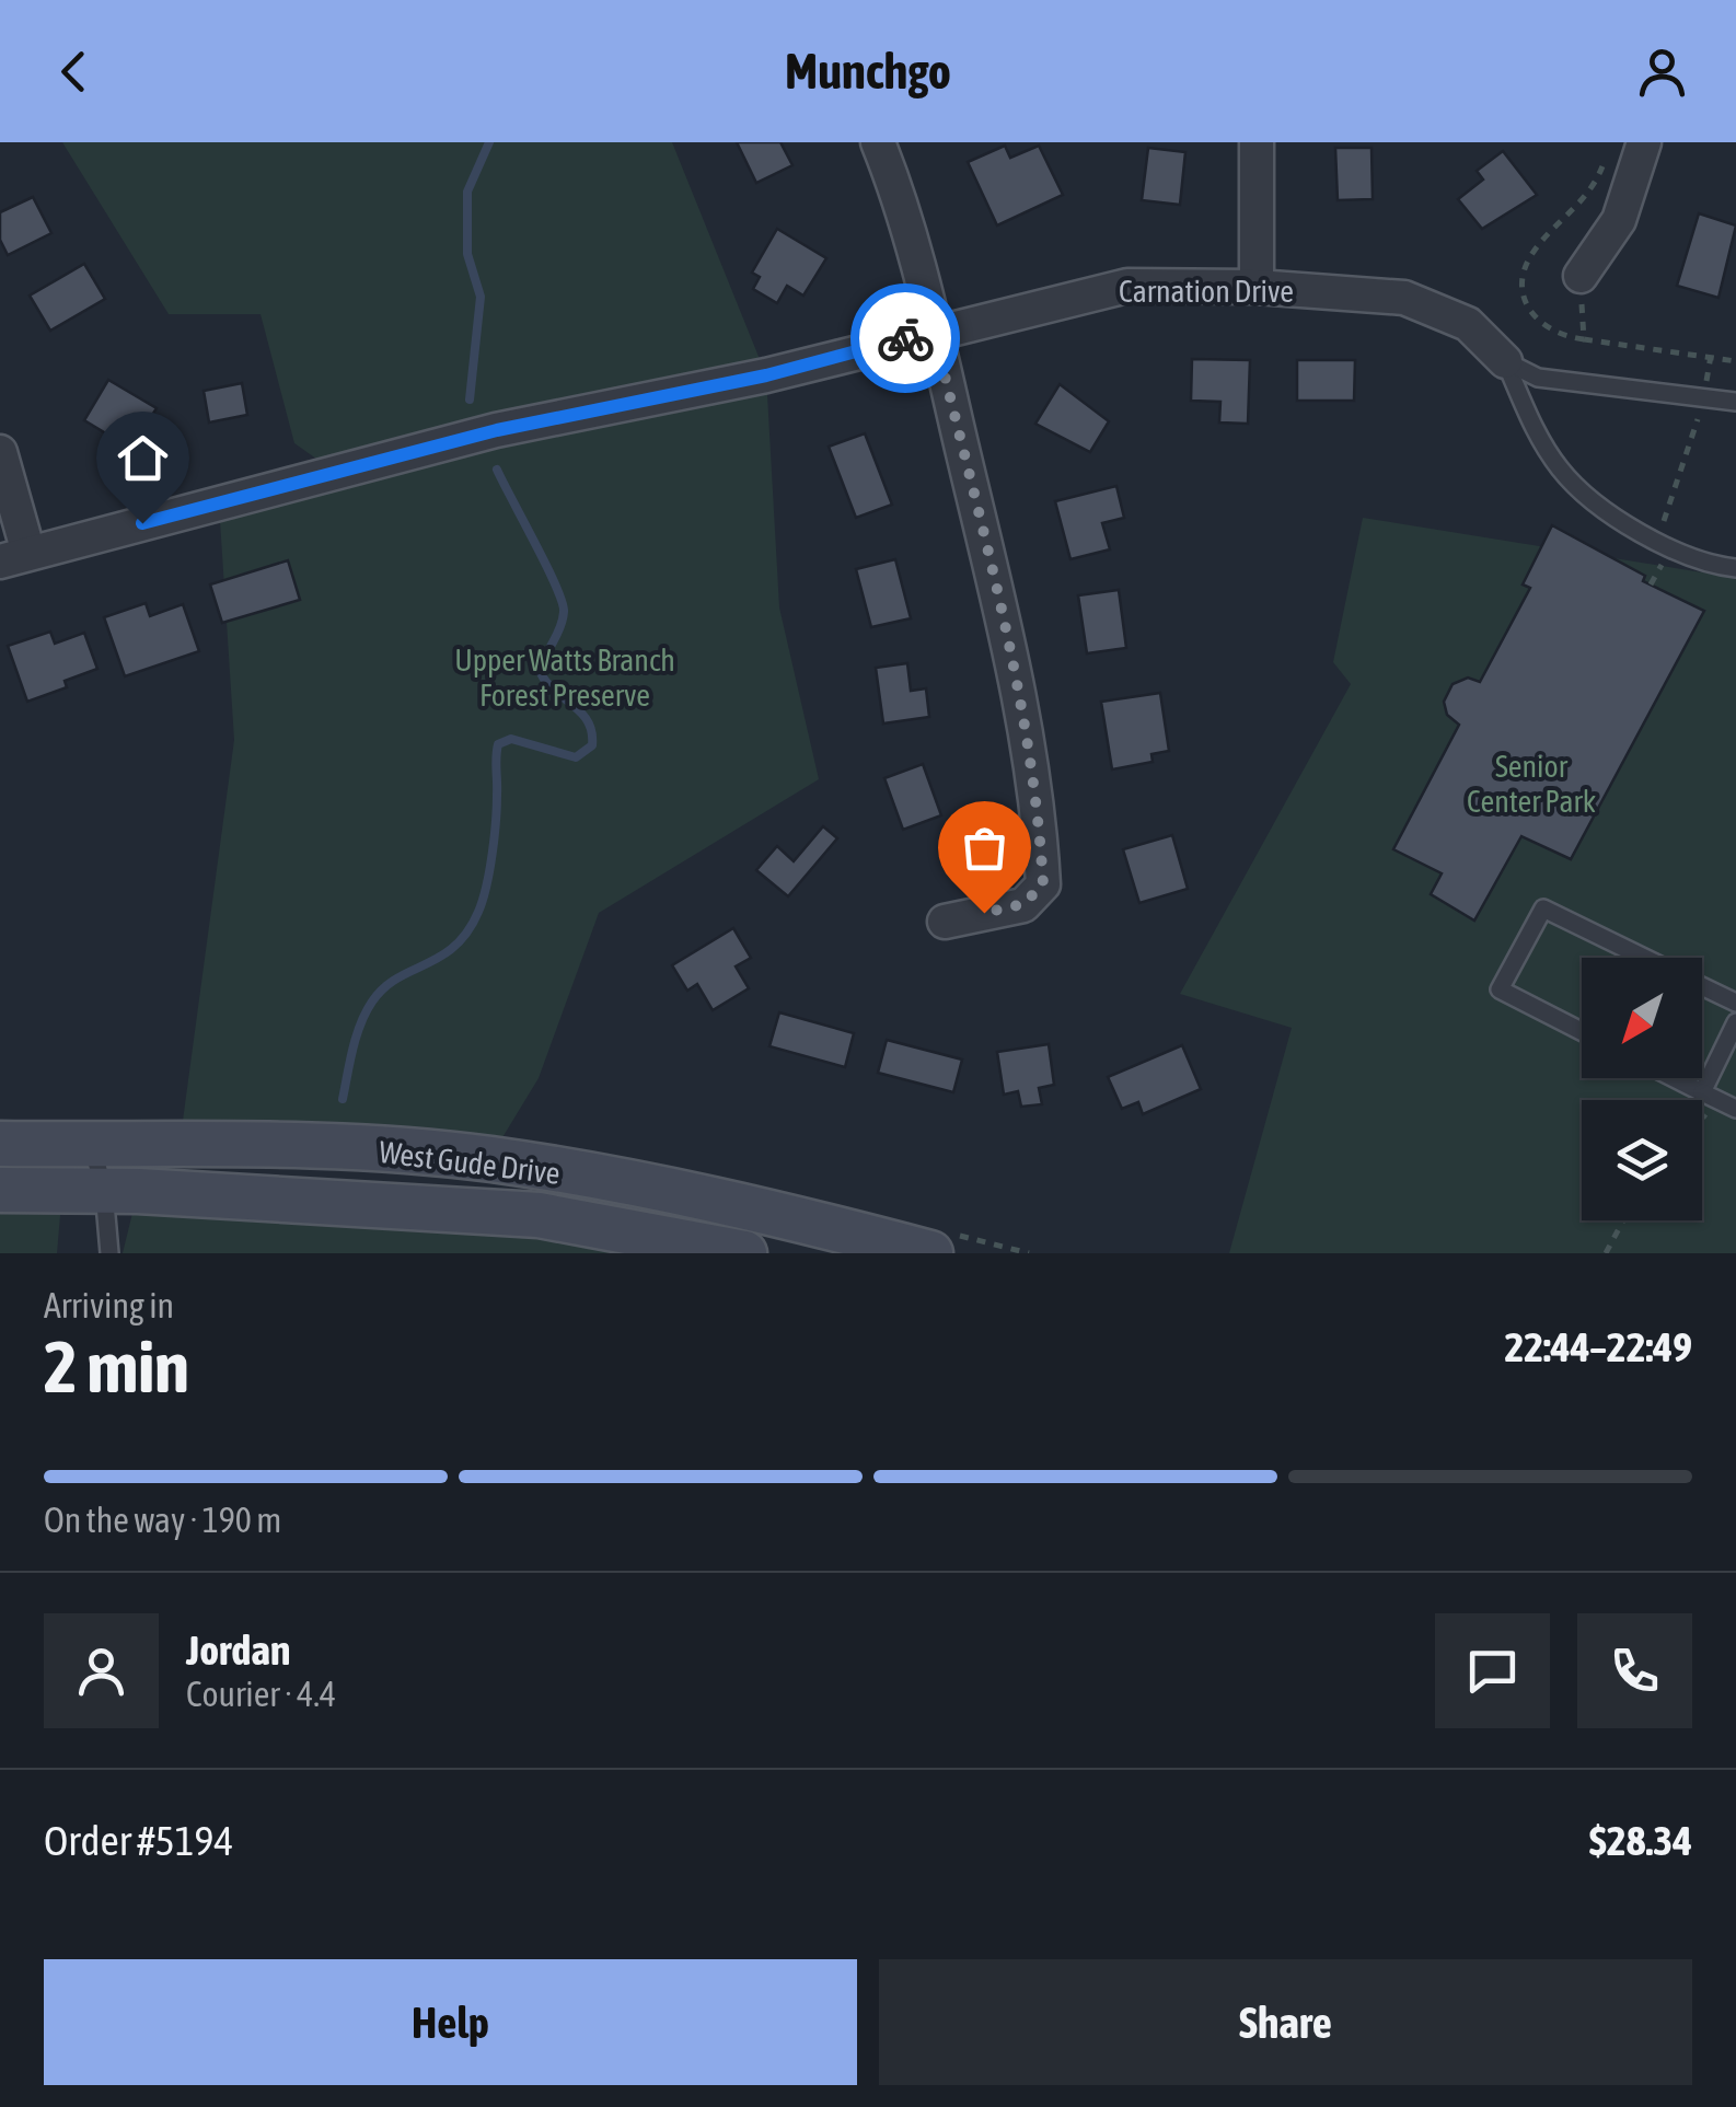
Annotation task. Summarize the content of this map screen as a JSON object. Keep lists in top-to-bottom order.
{
  "streets": {
    "main road": ["West Gude Drive"],
    "street": ["Carnation Drive"]
  },
  "parks": ["Upper Watts Branch Forest Preserve", "Senior Center Park"],
  "north": "bottom left",
  "page": {
    "header": "Munchgo",
    "heading": ["2 min", "Arriving in", "22:44–22:49"],
    "panel": [
      "Jordan",
      "Courier · 4.4",
      "Order #5194",
      "$28.34"
    ],
    "bar": "On the way · 190 m",
    "buttons": ["Help", "Share"]
  }
}
